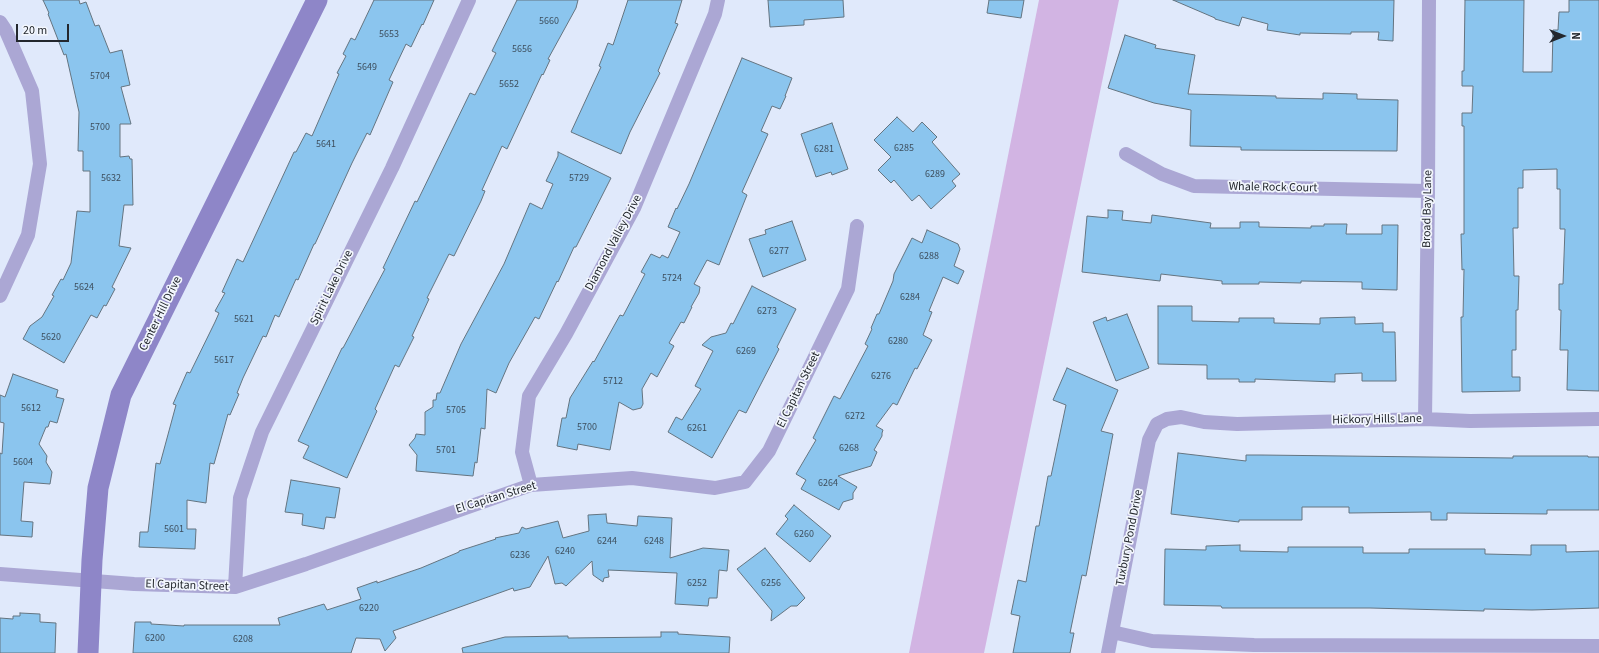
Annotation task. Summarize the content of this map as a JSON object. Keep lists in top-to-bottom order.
{
  "streets": {
    "street": [
      "Whale Rock Court",
      "Broad Bay Lane",
      "Diamond Valley Drive",
      "Spirit Lake Drive",
      "Center Hill Drive",
      "El Capitan Street",
      "Hickory Hills Lane",
      "Tuxbury Pond Drive"
    ]
  },
  "crossings": [
    ["Whale Rock Court", "Broad Bay Lane"],
    ["Broad Bay Lane", "Hickory Hills Lane"],
    ["Diamond Valley Drive", "El Capitan Street"],
    ["Spirit Lake Drive", "El Capitan Street"],
    ["Center Hill Drive", "El Capitan Street"],
    ["Hickory Hills Lane", "Tuxbury Pond Drive"]
  ],
  "house_numbers": [
    "5660",
    "5653",
    "5656",
    "5649",
    "5704",
    "5652",
    "5700",
    "5641",
    "6285",
    "6281",
    "6289",
    "5632",
    "5729",
    "6277",
    "6288",
    "5724",
    "5624",
    "6284",
    "6273",
    "5621",
    "5620",
    "6280",
    "6269",
    "5617",
    "6276",
    "5712",
    "5612",
    "5705",
    "6272",
    "5700",
    "6261",
    "6268",
    "5701",
    "5604",
    "6264",
    "5601",
    "6260",
    "6244",
    "6248",
    "6240",
    "6236",
    "6252",
    "6256",
    "6220",
    "6200",
    "6208"
  ],
  "scale_bar": "20 m",
  "north": "right"
}
